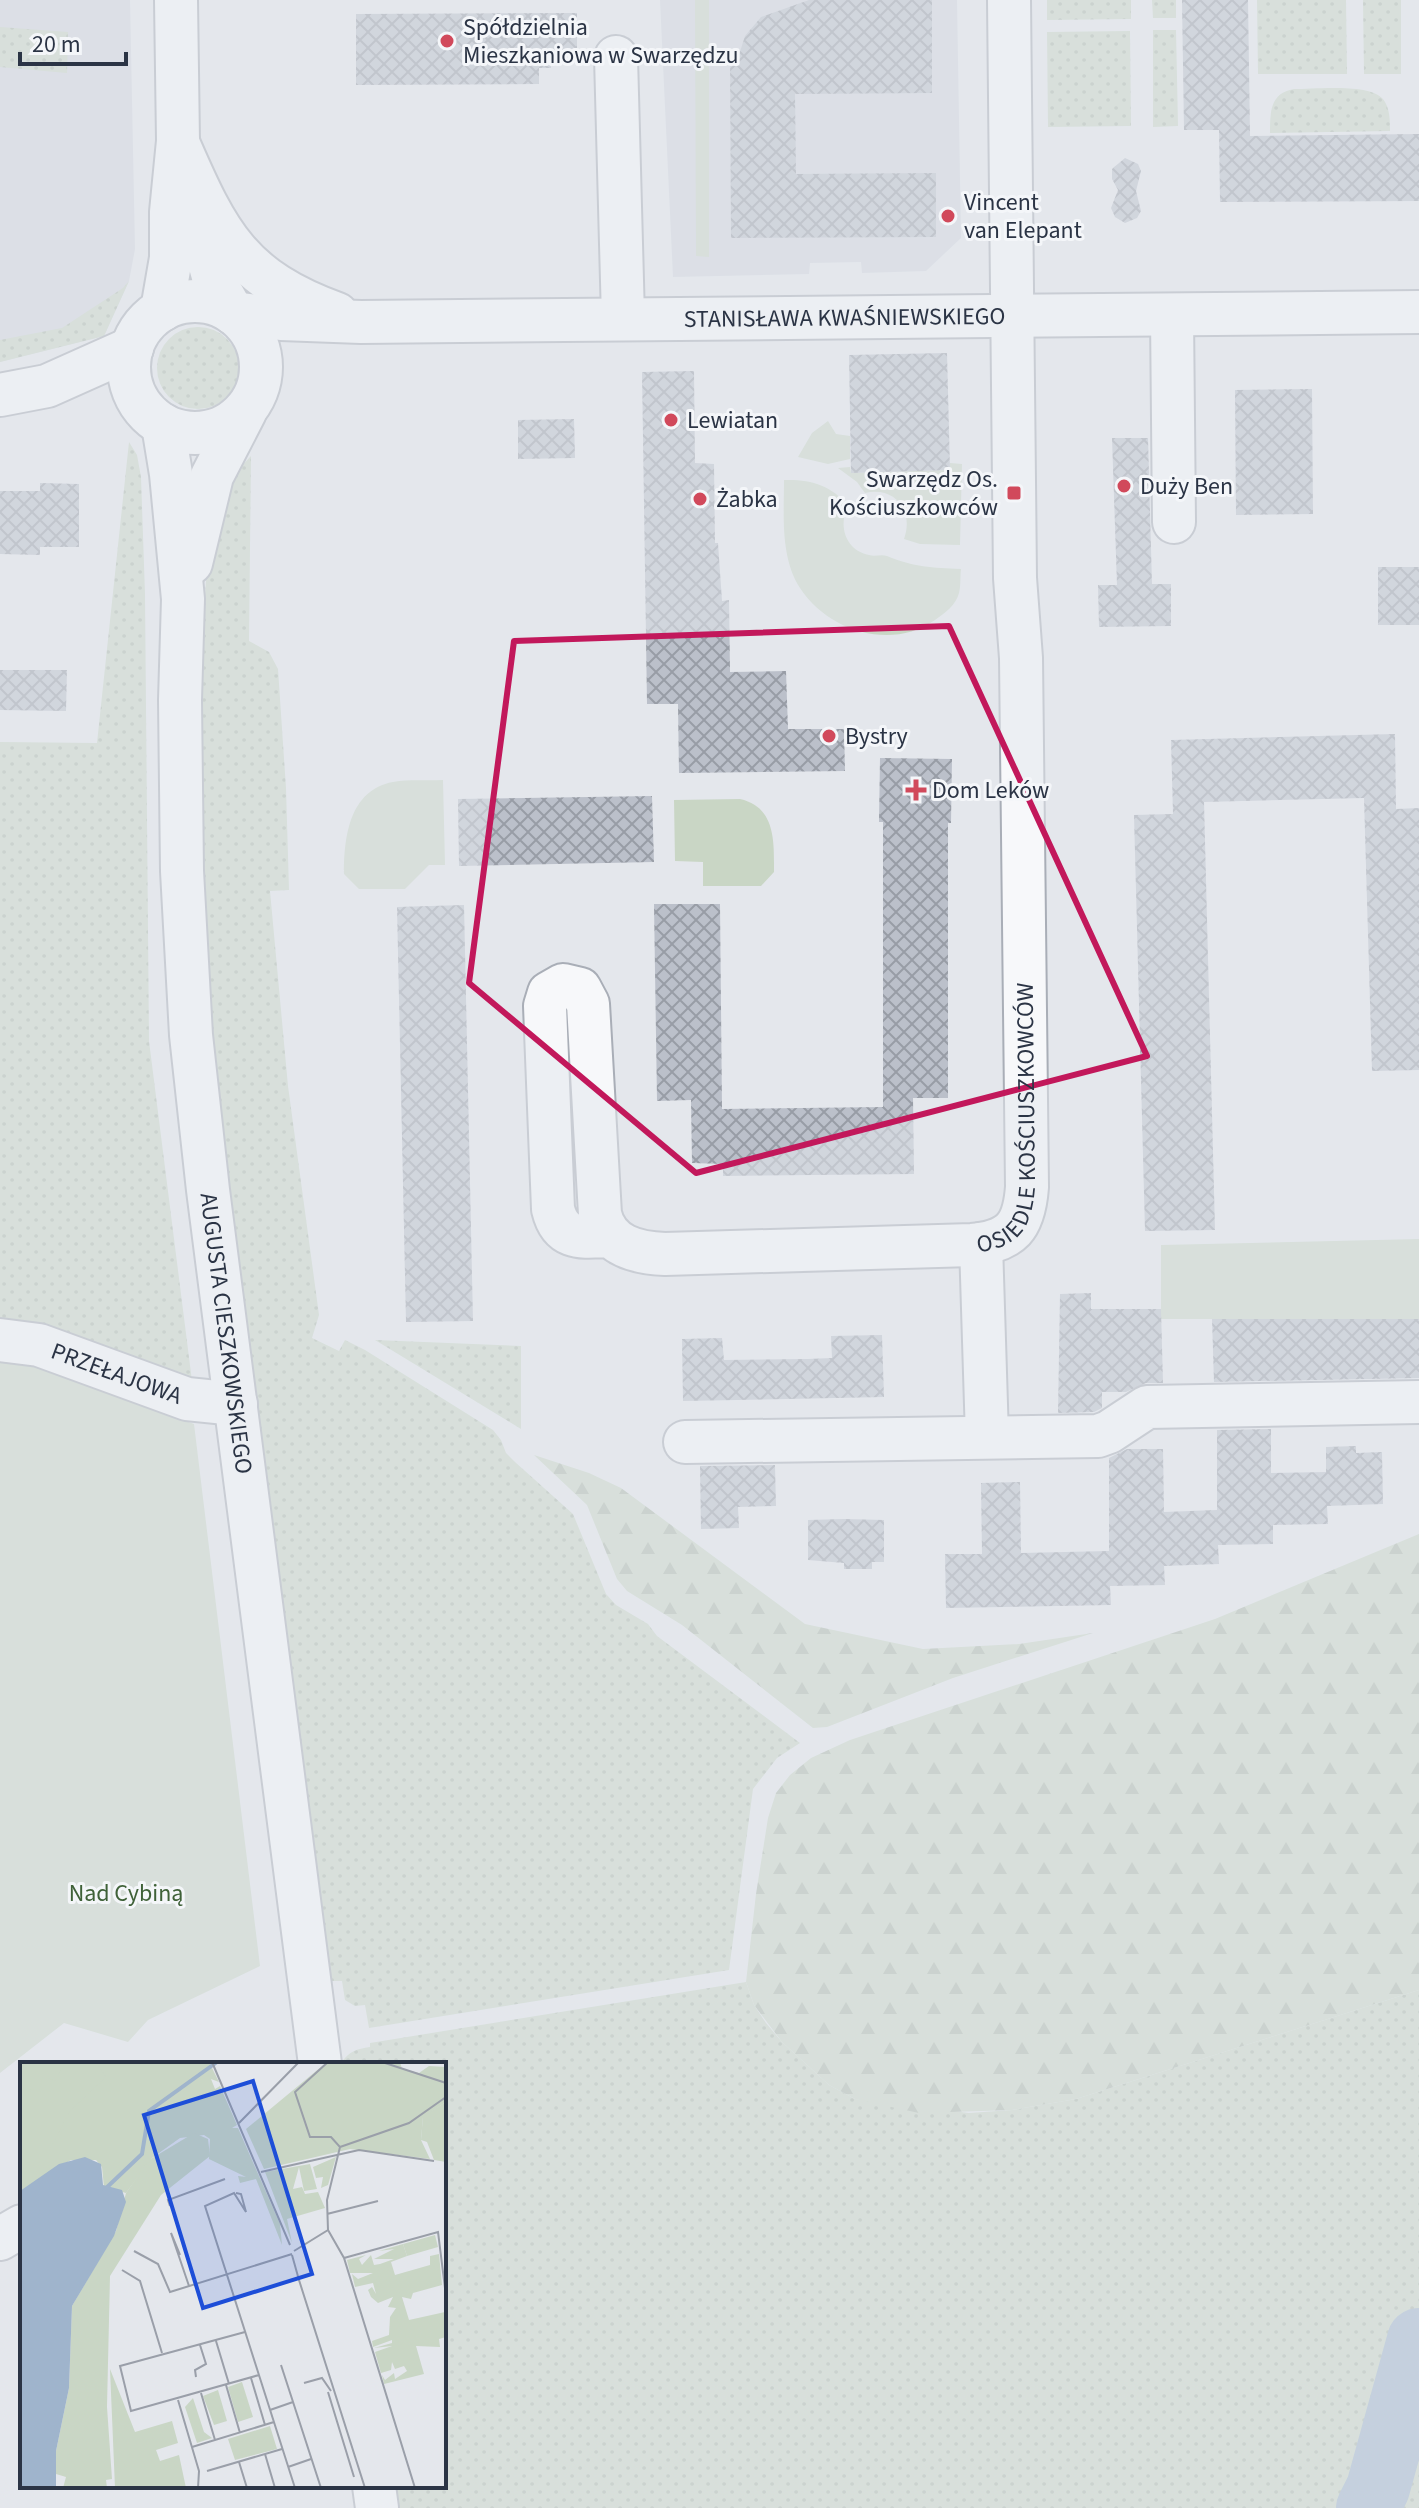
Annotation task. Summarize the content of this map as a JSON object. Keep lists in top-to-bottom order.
{
  "streets": {
    "street": [
      "STANISŁAWA KWAŚNIEWSKIEGO",
      "OSIEDLE KOŚCIUSZKOWCÓW",
      "AUGUSTA CIESZKOWSKIEGO",
      "PRZEŁAJOWA"
    ]
  },
  "crossings": [
    ["STANISŁAWA KWAŚNIEWSKIEGO", "OSIEDLE KOŚCIUSZKOWCÓW"],
    ["STANISŁAWA KWAŚNIEWSKIEGO", "AUGUSTA CIESZKOWSKIEGO"],
    ["AUGUSTA CIESZKOWSKIEGO", "PRZEŁAJOWA"]
  ],
  "parks": ["Nad Cybiną"],
  "places": {
    "other": [
      "Spółdzielnia Mieszkaniowa w Swarzędzu",
      "Vincent van Elepant",
      "Lewiatan",
      "Duży Ben",
      "Żabka",
      "Bystry"
    ],
    "transit": ["Swarzędz Os. Kościuszkowców"],
    "health": ["Dom Leków"]
  },
  "scale_bar": "20 m"
}
